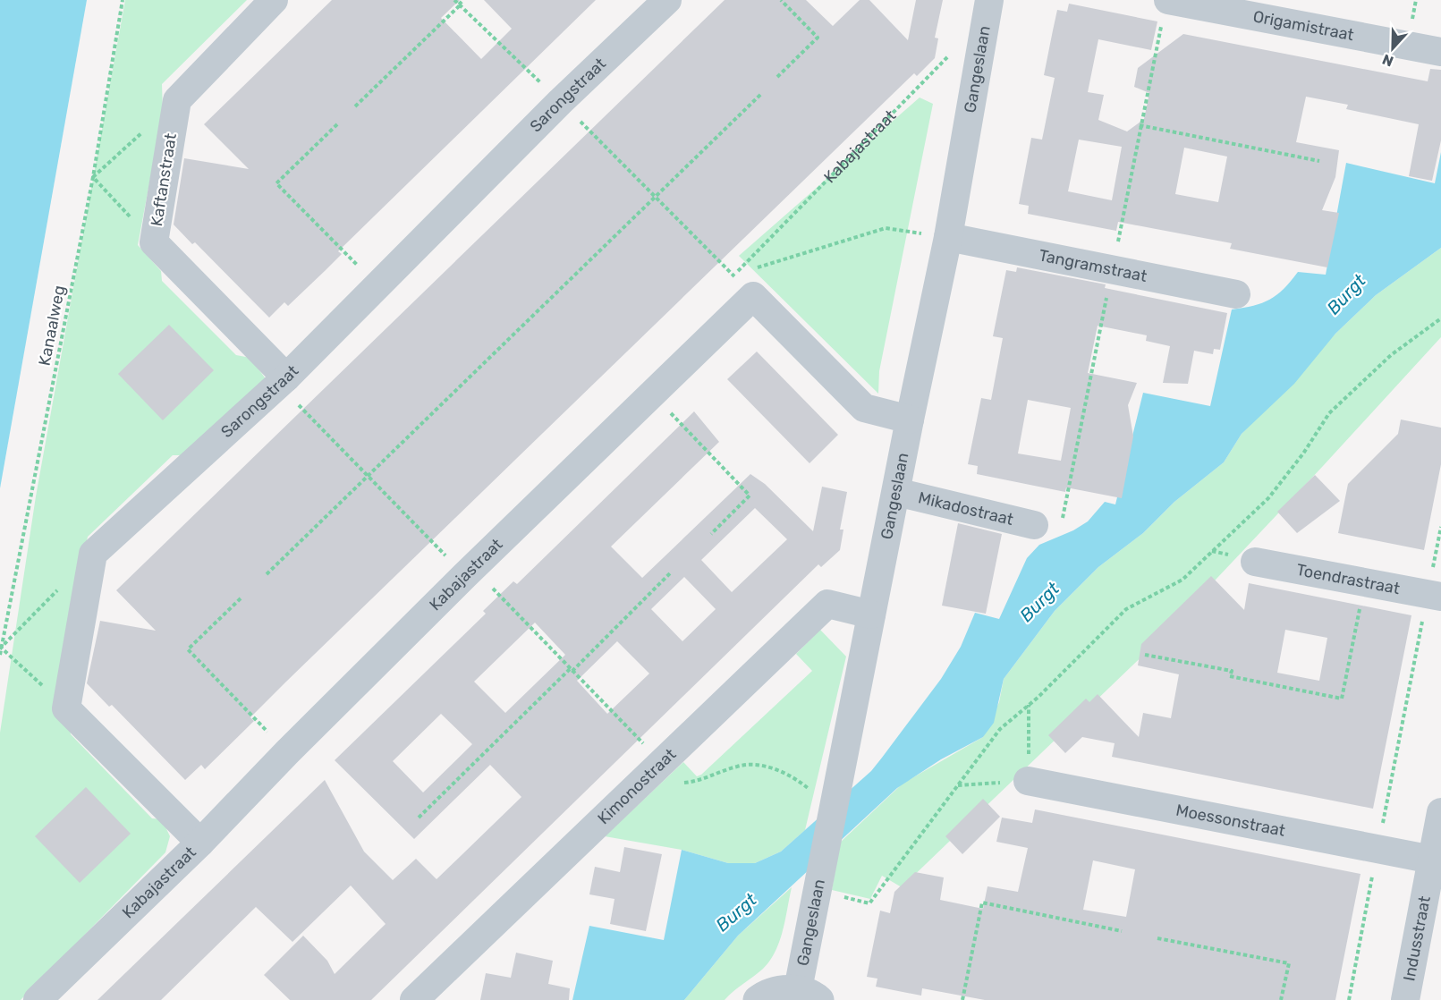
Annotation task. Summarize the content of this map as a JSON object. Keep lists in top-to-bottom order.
{
  "streets": {
    "street": [
      "Origamistraat",
      "Gangeslaan",
      "Sarongstraat",
      "Kabajastraat",
      "Kaftanstraat",
      "Tangramstraat",
      "Mikadostraat",
      "Toendrastraat",
      "Kimonostraat",
      "Moessonstraat",
      "Indusstraat"
    ],
    "path": ["Kanaalweg"]
  },
  "crossings": [
    ["Gangeslaan", "Kabajastraat"],
    ["Gangeslaan", "Tangramstraat"],
    ["Gangeslaan", "Mikadostraat"],
    ["Gangeslaan", "Kimonostraat"],
    ["Sarongstraat", "Kaftanstraat"],
    ["Moessonstraat", "Indusstraat"]
  ],
  "water": ["Burgt"],
  "north": "bottom"
}
